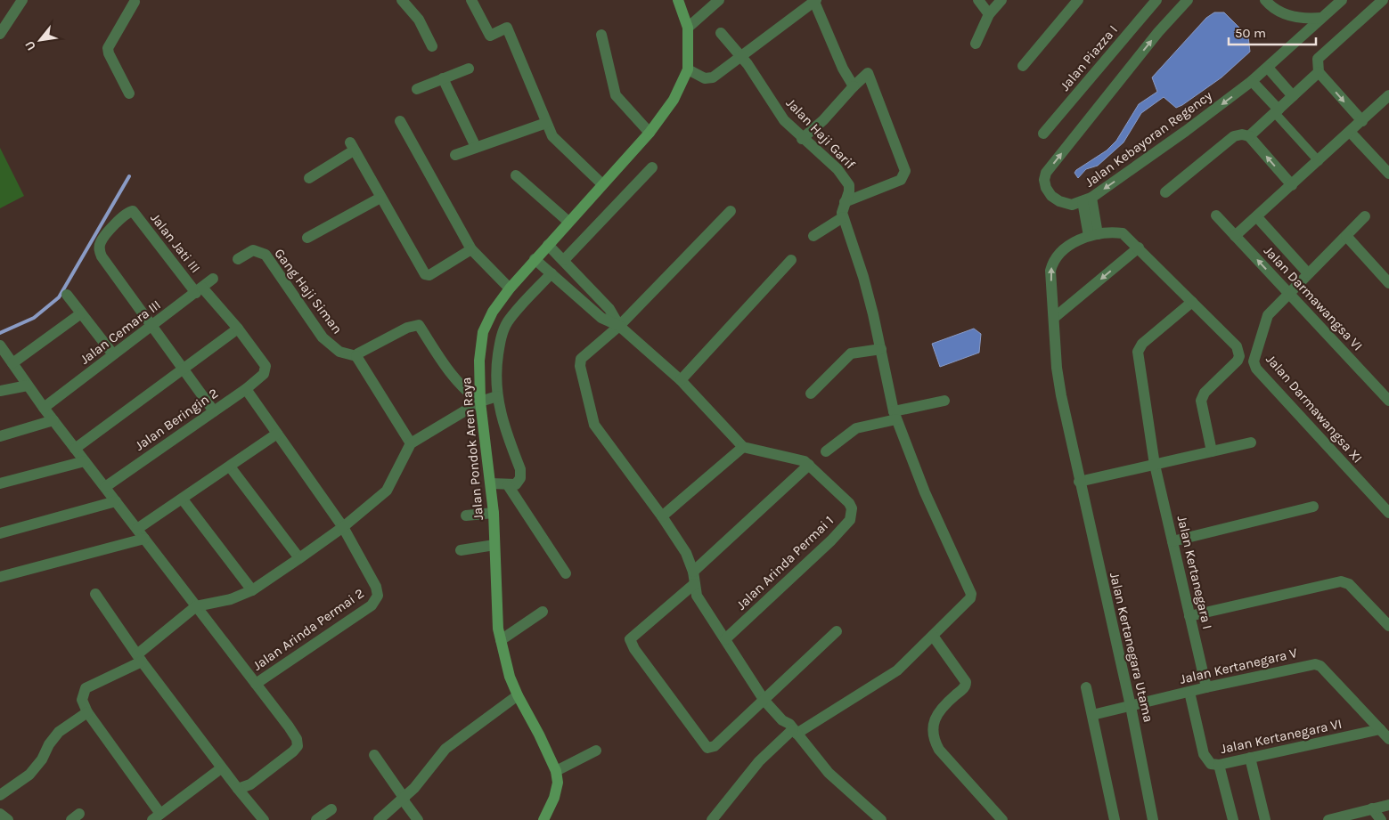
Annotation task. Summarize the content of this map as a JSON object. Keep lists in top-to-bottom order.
{
  "streets": {
    "main road": ["Jalan Pondok Aren Raya"],
    "street": [
      "Jalan Piazza I",
      "Jalan Haji Garif",
      "Jalan Kebayoran Regency",
      "Jalan Jati III",
      "Gang Haji Siman",
      "Jalan Darmawangsa VI",
      "Jalan Cemara III",
      "Jalan Darmawangsa XI",
      "Jalan Beringin 2",
      "Jalan Arinda Permai 1",
      "Jalan Kertanegara I",
      "Jalan Arinda Permai 2",
      "Jalan Kertanegara Utama",
      "Jalan Kertanegara V",
      "Jalan Kertanegara VI"
    ]
  },
  "crossings": [
    ["Jalan Jati III", "Jalan Cemara III"],
    ["Jalan Jati III", "Jalan Beringin 2"],
    ["Jalan Darmawangsa VI", "Jalan Darmawangsa XI"],
    ["Jalan Cemara III", "Jalan Arinda Permai 2"],
    ["Jalan Beringin 2", "Jalan Arinda Permai 2"],
    ["Jalan Kertanegara I", "Jalan Kertanegara V"],
    ["Jalan Kertanegara Utama", "Jalan Kertanegara V"],
    ["Jalan Kertanegara V", "Jalan Kertanegara VI"]
  ],
  "scale_bar": "50 m",
  "north": "bottom left"
}
